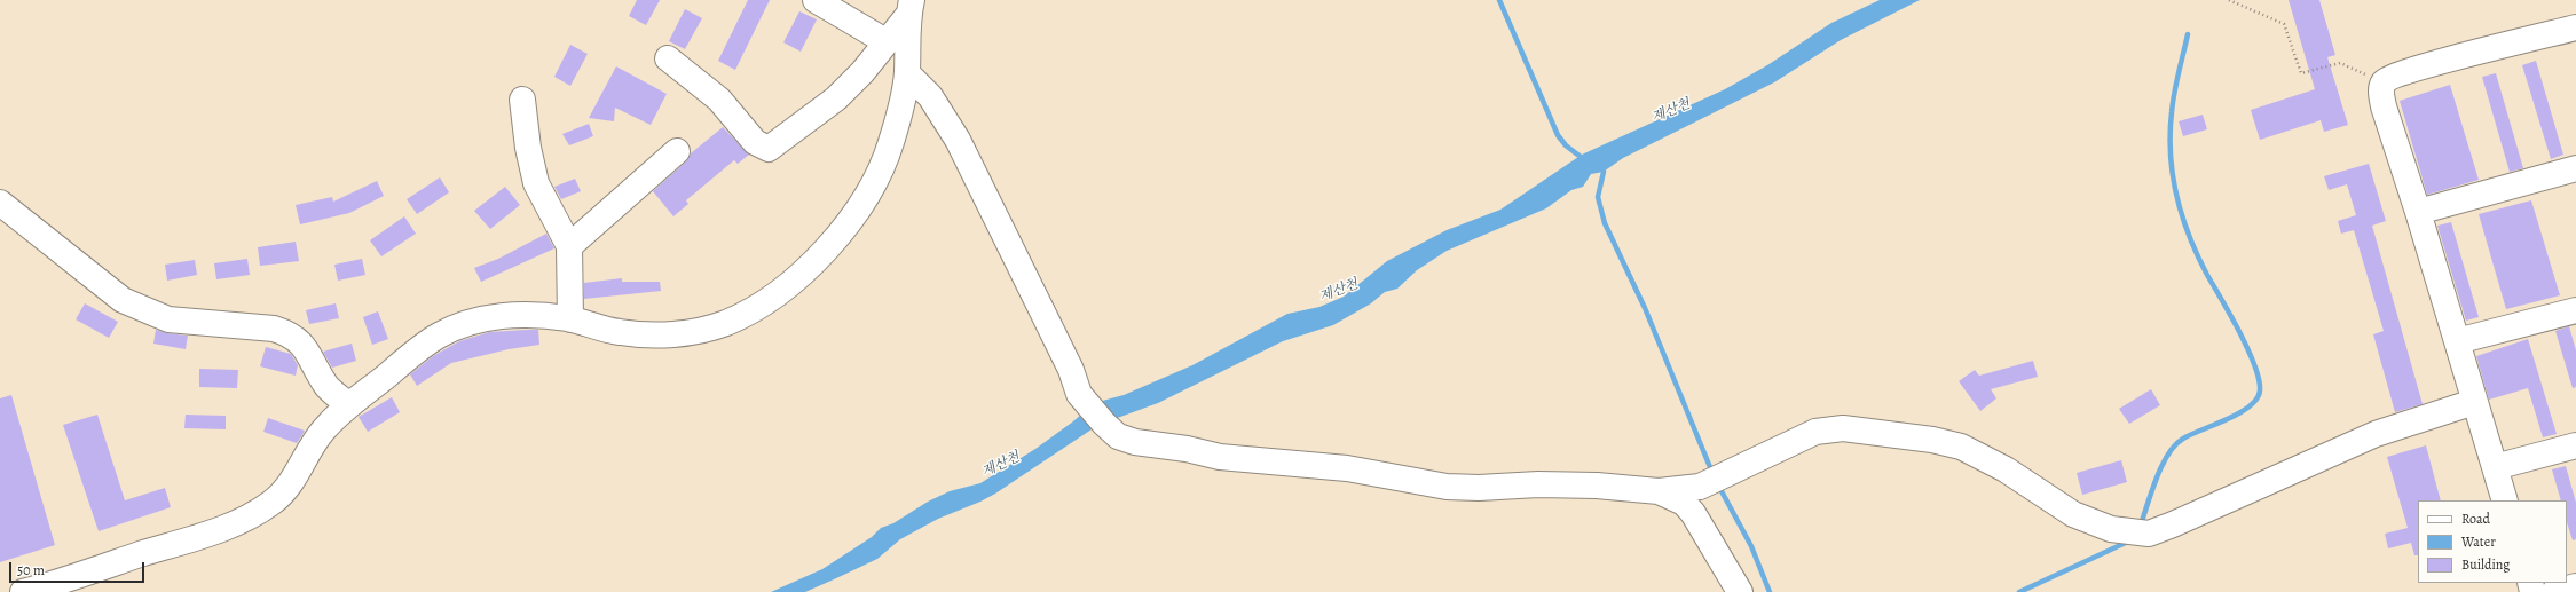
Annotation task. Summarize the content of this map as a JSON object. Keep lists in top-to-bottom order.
{
  "water": ["제산천"],
  "legend": ["Road", "Water", "Building"],
  "scale_bar": "50 m"
}
